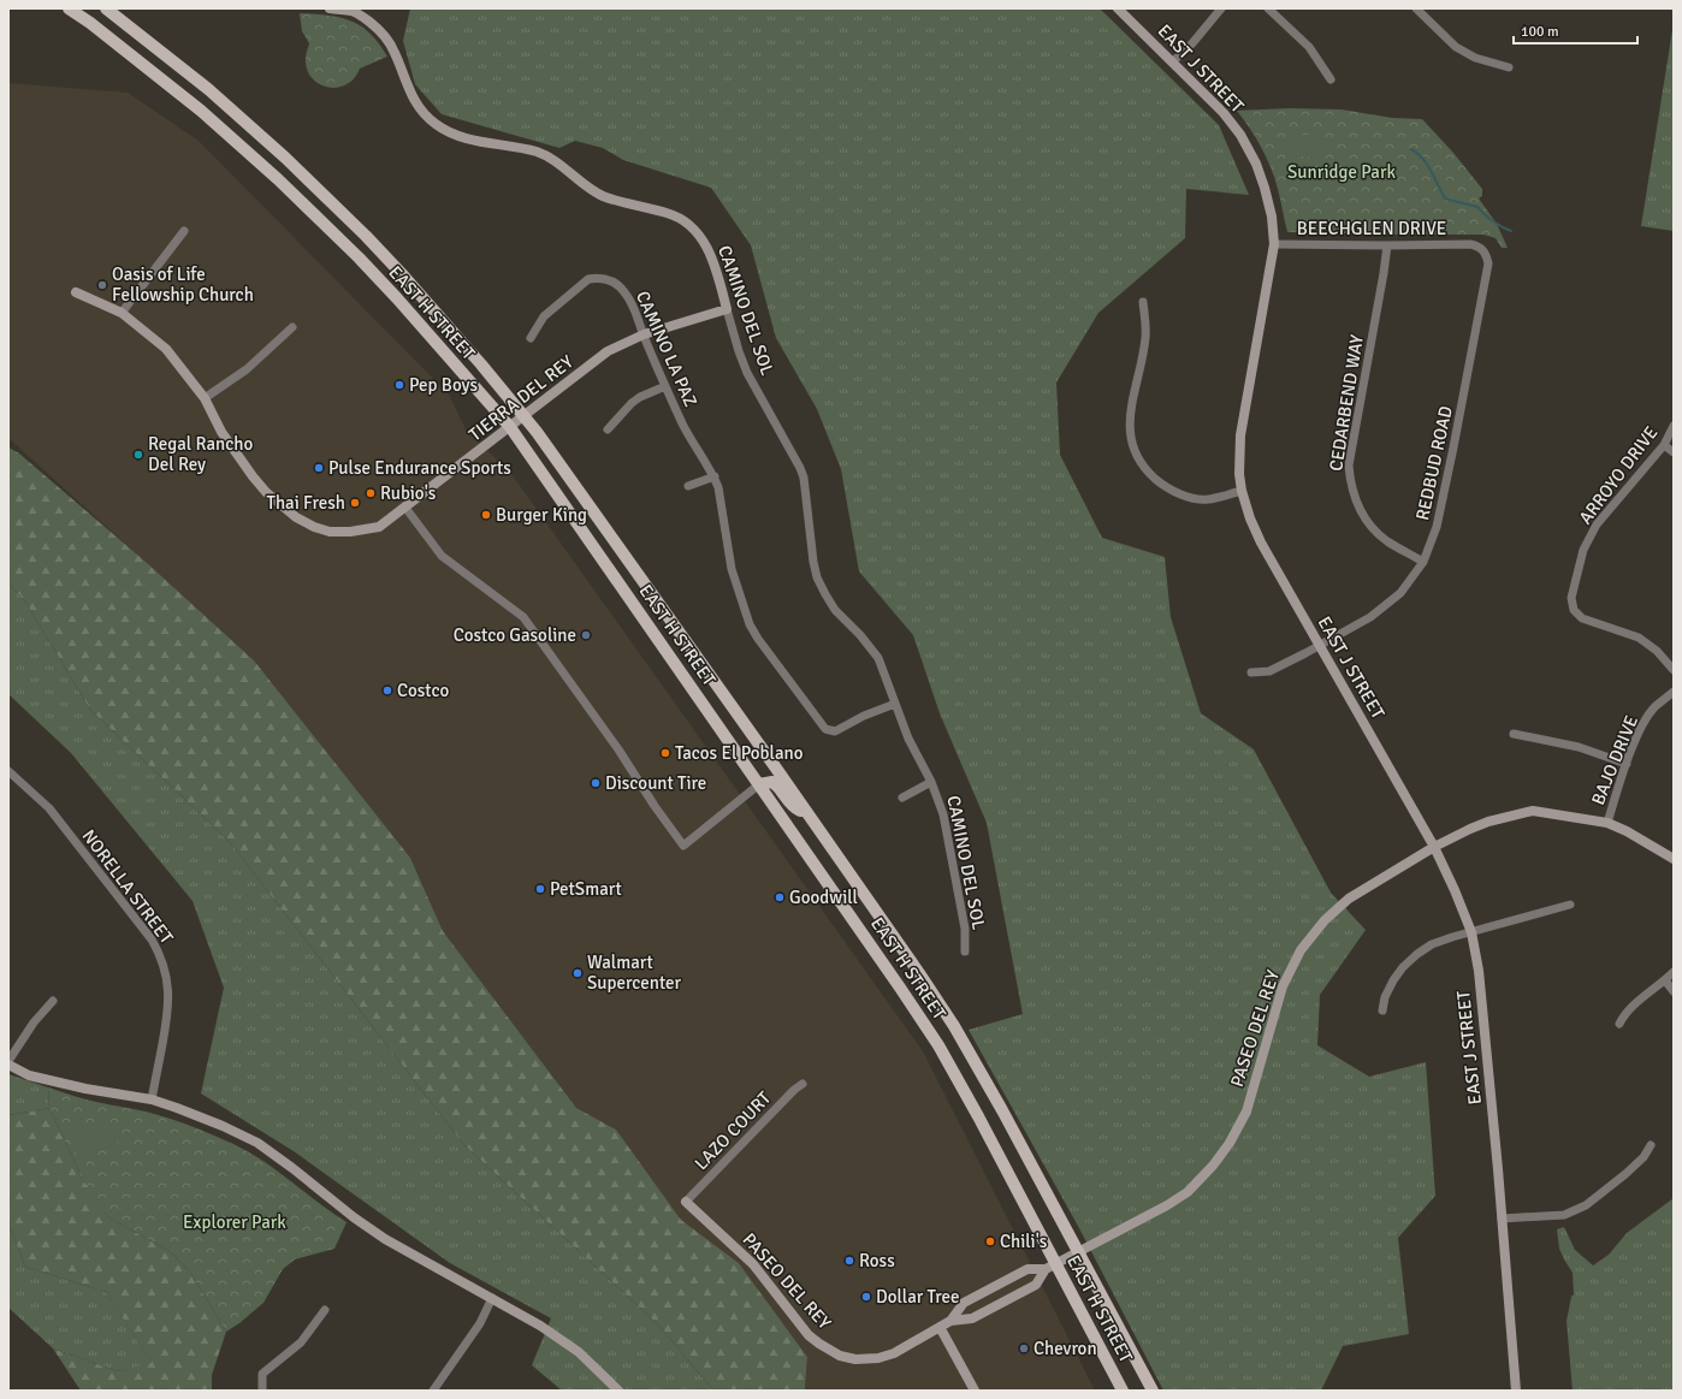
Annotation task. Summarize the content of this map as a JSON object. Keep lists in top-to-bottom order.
{
  "streets": {
    "main road": ["EAST H STREET"],
    "street": [
      "EAST J STREET",
      "BEECHGLEN DRIVE",
      "CAMINO DEL SOL",
      "CAMINO LA PAZ",
      "TIERRA DEL REY",
      "CEDARBEND WAY",
      "REDBUD ROAD",
      "ARROYO DRIVE",
      "BAJO DRIVE",
      "NORELLA STREET",
      "PASEO DEL REY",
      "LAZO COURT"
    ]
  },
  "crossings": [
    ["EAST J STREET", "BEECHGLEN DRIVE"],
    ["EAST J STREET", "REDBUD ROAD"],
    ["EAST J STREET", "PASEO DEL REY"],
    ["BEECHGLEN DRIVE", "CEDARBEND WAY"],
    ["BEECHGLEN DRIVE", "REDBUD ROAD"],
    ["CAMINO DEL SOL", "CAMINO LA PAZ"],
    ["CAMINO DEL SOL", "TIERRA DEL REY"],
    ["EAST H STREET", "TIERRA DEL REY"],
    ["EAST H STREET", "PASEO DEL REY"],
    ["CAMINO LA PAZ", "TIERRA DEL REY"],
    ["CEDARBEND WAY", "REDBUD ROAD"],
    ["BAJO DRIVE", "PASEO DEL REY"],
    ["PASEO DEL REY", "LAZO COURT"]
  ],
  "parks": ["Sunridge Park", "Explorer Park"],
  "places": [
    "Oasis of Life Fellowship Church",
    "Pep Boys",
    "Regal Rancho Del Rey",
    "Pulse Endurance Sports",
    "Rubio's",
    "Thai Fresh",
    "Burger King",
    "Costco Gasoline",
    "Costco",
    "Tacos El Poblano",
    "Discount Tire",
    "PetSmart",
    "Goodwill",
    "Walmart Supercenter",
    "Chili's",
    "Ross",
    "Dollar Tree",
    "Chevron"
  ],
  "scale_bar": "100 m"
}
